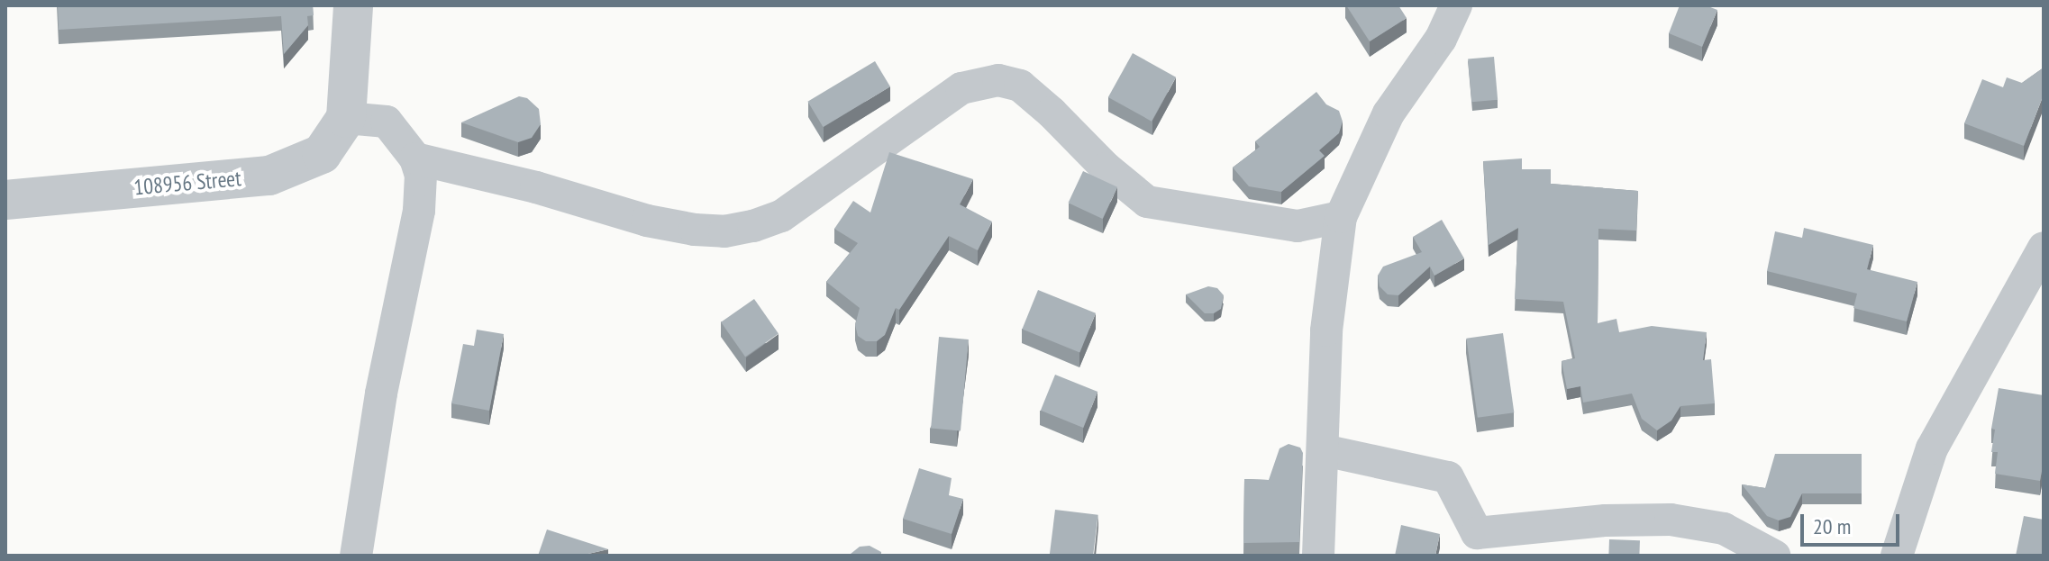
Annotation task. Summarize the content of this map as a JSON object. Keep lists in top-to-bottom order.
{
  "streets": {
    "street": ["108956 Street"]
  },
  "scale_bar": "20 m"
}
